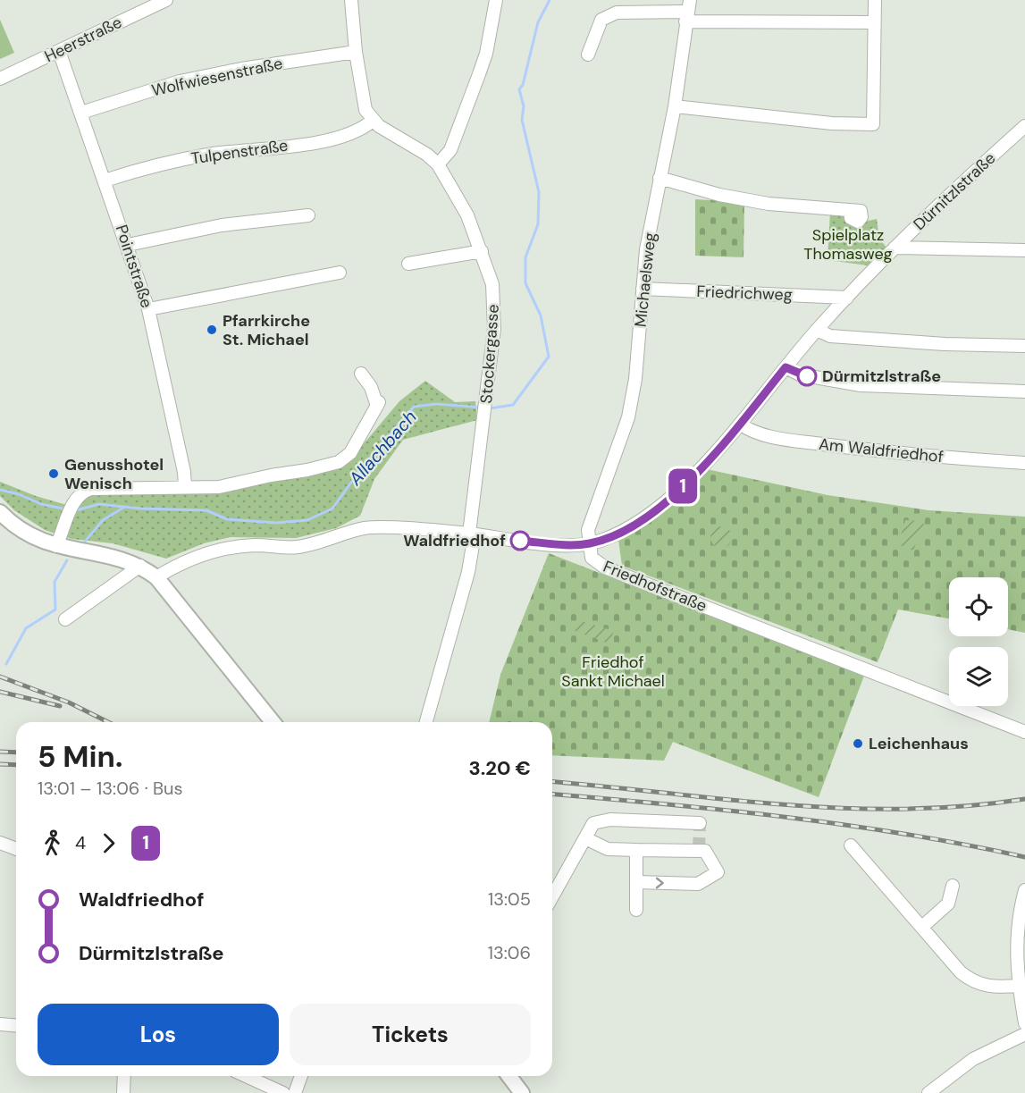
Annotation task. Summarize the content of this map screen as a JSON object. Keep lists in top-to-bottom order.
{
  "streets": {
    "street": [
      "Heerstraße",
      "Wolfwiesenstraße",
      "Tulpenstraße",
      "Dürnitzlstraße",
      "Pointstraße",
      "Michaelsweg",
      "Friedrichweg",
      "Stockergasse",
      "Am Waldfriedhof",
      "Friedhofstraße"
    ]
  },
  "crossings": [
    ["Heerstraße", "Pointstraße"],
    ["Wolfwiesenstraße", "Pointstraße"],
    ["Tulpenstraße", "Pointstraße"],
    ["Tulpenstraße", "Stockergasse"],
    ["Dürnitzlstraße", "Michaelsweg"],
    ["Dürnitzlstraße", "Friedrichweg"],
    ["Dürnitzlstraße", "Am Waldfriedhof"],
    ["Dürnitzlstraße", "Friedhofstraße"],
    ["Michaelsweg", "Friedrichweg"],
    ["Michaelsweg", "Friedhofstraße"],
    ["Stockergasse", "Friedhofstraße"]
  ],
  "water": ["Allachbach"],
  "parks": ["Spielplatz Thomasweg", "Friedhof Sankt Michael"],
  "places": [
    "Pfarrkirche St. Michael",
    "Dürmitzlstraße",
    "Genusshotel Wenisch",
    "Waldfriedhof",
    "Leichenhaus"
  ],
  "lines": ["bus line 1"],
  "page": {
    "on_map": "1",
    "heading": ["5 Min.", "13:01 – 13:06 · Bus", "3.20 €"],
    "legs": ["4", "1"],
    "list": [
      {
        "name": "Waldfriedhof",
        "value": "13:05"
      },
      {
        "name": "Dürmitzlstraße",
        "value": "13:06"
      }
    ],
    "buttons": ["Los", "Tickets"]
  }
}
